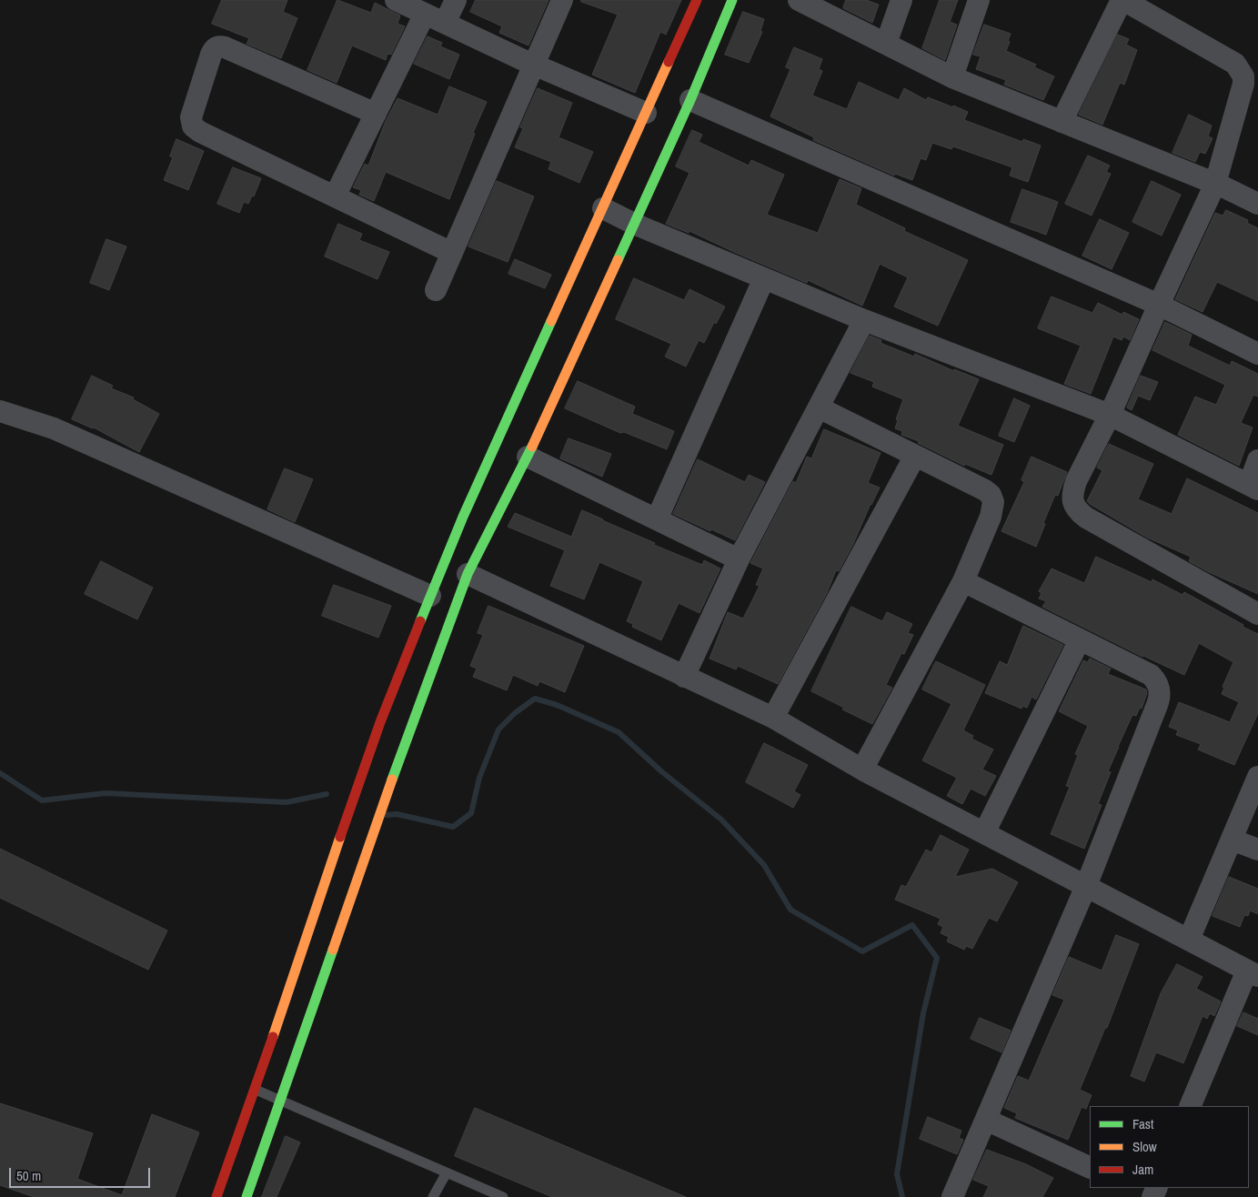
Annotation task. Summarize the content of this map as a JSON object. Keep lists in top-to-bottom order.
{
  "legend": ["Fast", "Slow", "Jam"],
  "scale_bar": "50 m"
}
